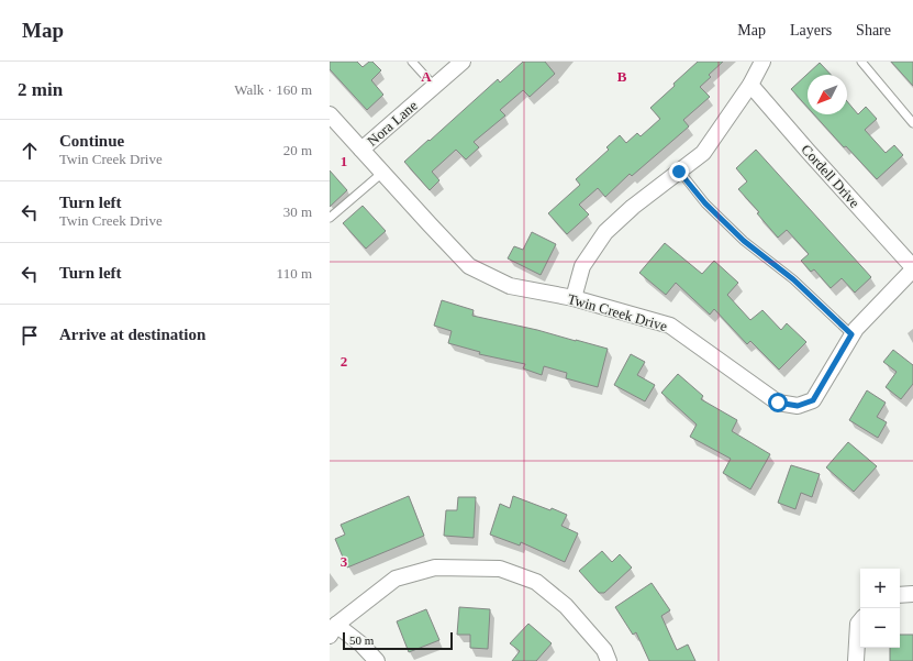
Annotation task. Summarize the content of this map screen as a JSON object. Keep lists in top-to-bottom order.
{
  "streets": {
    "street": ["Nora Lane", "Cordell Drive", "Twin Creek Drive"]
  },
  "crossings": [
    ["Nora Lane", "Twin Creek Drive"],
    ["Cordell Drive", "Twin Creek Drive"]
  ],
  "scale_bar": "50 m",
  "north": "bottom left",
  "page": {
    "header": "Map",
    "nav": ["Map", "Layers", "Share"],
    "heading": ["2 min", "Walk · 160 m"],
    "list": [
      ["Continue", "Twin Creek Drive", "20 m"],
      ["Turn left", "Twin Creek Drive", "30 m"],
      ["Turn left", "110 m"],
      "Arrive at destination"
    ],
    "map_buttons": ["+", "−"],
    "scale": "50 m"
  },
  "grid": {
    "columns": ["A", "B"],
    "rows": ["1", "2", "3"]
  }
}
